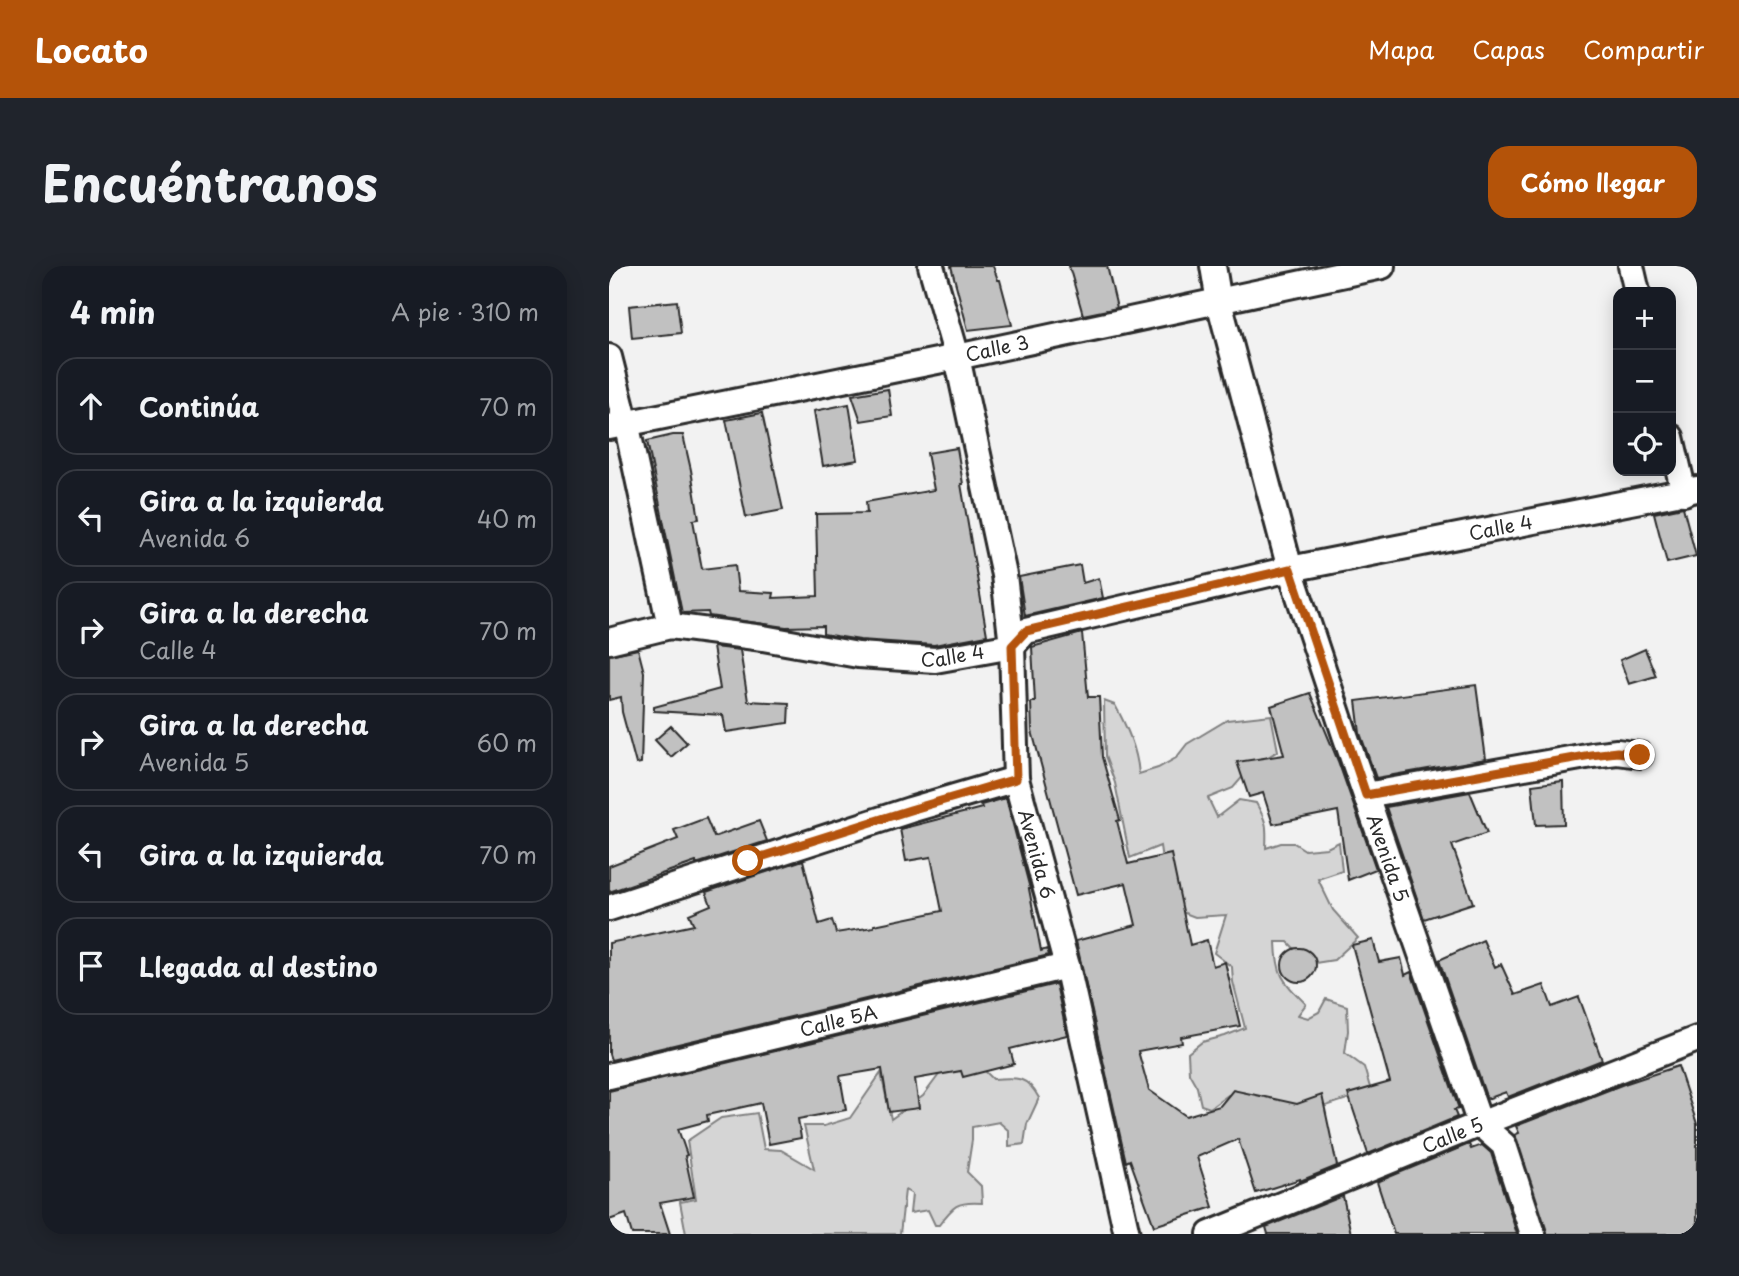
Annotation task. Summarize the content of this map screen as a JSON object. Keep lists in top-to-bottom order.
{
  "streets": {
    "street": [
      "Calle 3",
      "Calle 4",
      "Avenida 6",
      "Avenida 5",
      "Calle 5A",
      "Calle 5"
    ]
  },
  "crossings": [
    ["Calle 3", "Avenida 6"],
    ["Calle 3", "Avenida 5"],
    ["Calle 4", "Avenida 6"],
    ["Calle 4", "Avenida 5"],
    ["Avenida 6", "Calle 5A"],
    ["Avenida 5", "Calle 5"]
  ],
  "page": {
    "header": "Locato",
    "nav": ["Mapa", "Capas", "Compartir"],
    "title": "Encuéntranos",
    "buttons": "Cómo llegar",
    "heading": ["4 min", "A pie · 310 m"],
    "map_buttons": ["+", "−"],
    "list": [
      ["Continúa", "70 m"],
      ["Gira a la izquierda", "Avenida 6", "40 m"],
      ["Gira a la derecha", "Calle 4", "70 m"],
      ["Gira a la derecha", "Avenida 5", "60 m"],
      ["Gira a la izquierda", "70 m"],
      "Llegada al destino"
    ]
  }
}
